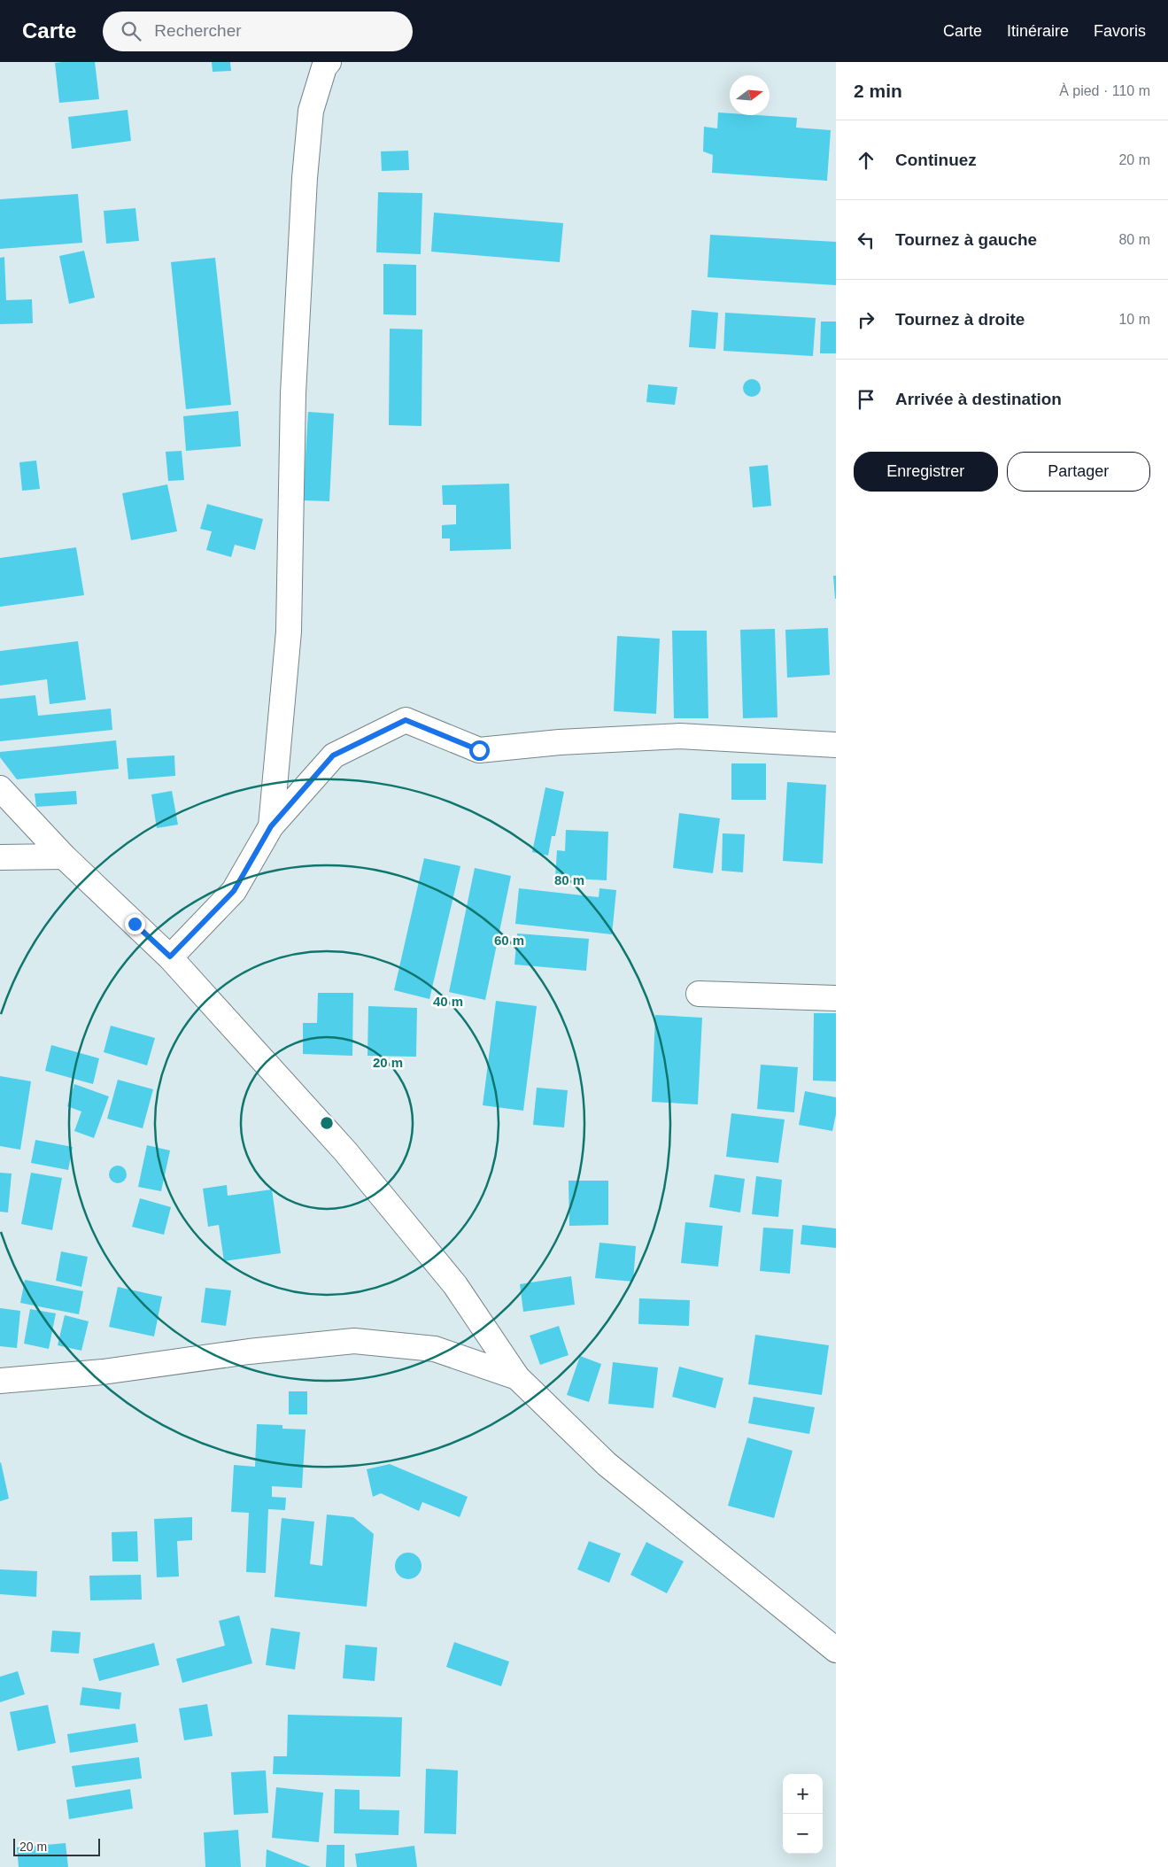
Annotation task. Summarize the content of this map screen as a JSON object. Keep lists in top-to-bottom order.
{
  "scale_bar": "20 m",
  "north": "right",
  "page": {
    "header": "Carte",
    "search": "Rechercher",
    "nav": ["Carte", "Itinéraire", "Favoris"],
    "heading": ["2 min", "À pied · 110 m"],
    "list": [
      ["Continuez", "20 m"],
      ["Tournez à gauche", "80 m"],
      ["Tournez à droite", "10 m"],
      "Arrivée à destination"
    ],
    "buttons": ["Enregistrer", "Partager"],
    "map_buttons": ["+", "−"],
    "scale": "20 m"
  },
  "rings": [
    "80 m",
    "60 m",
    "40 m",
    "20 m"
  ]
}
